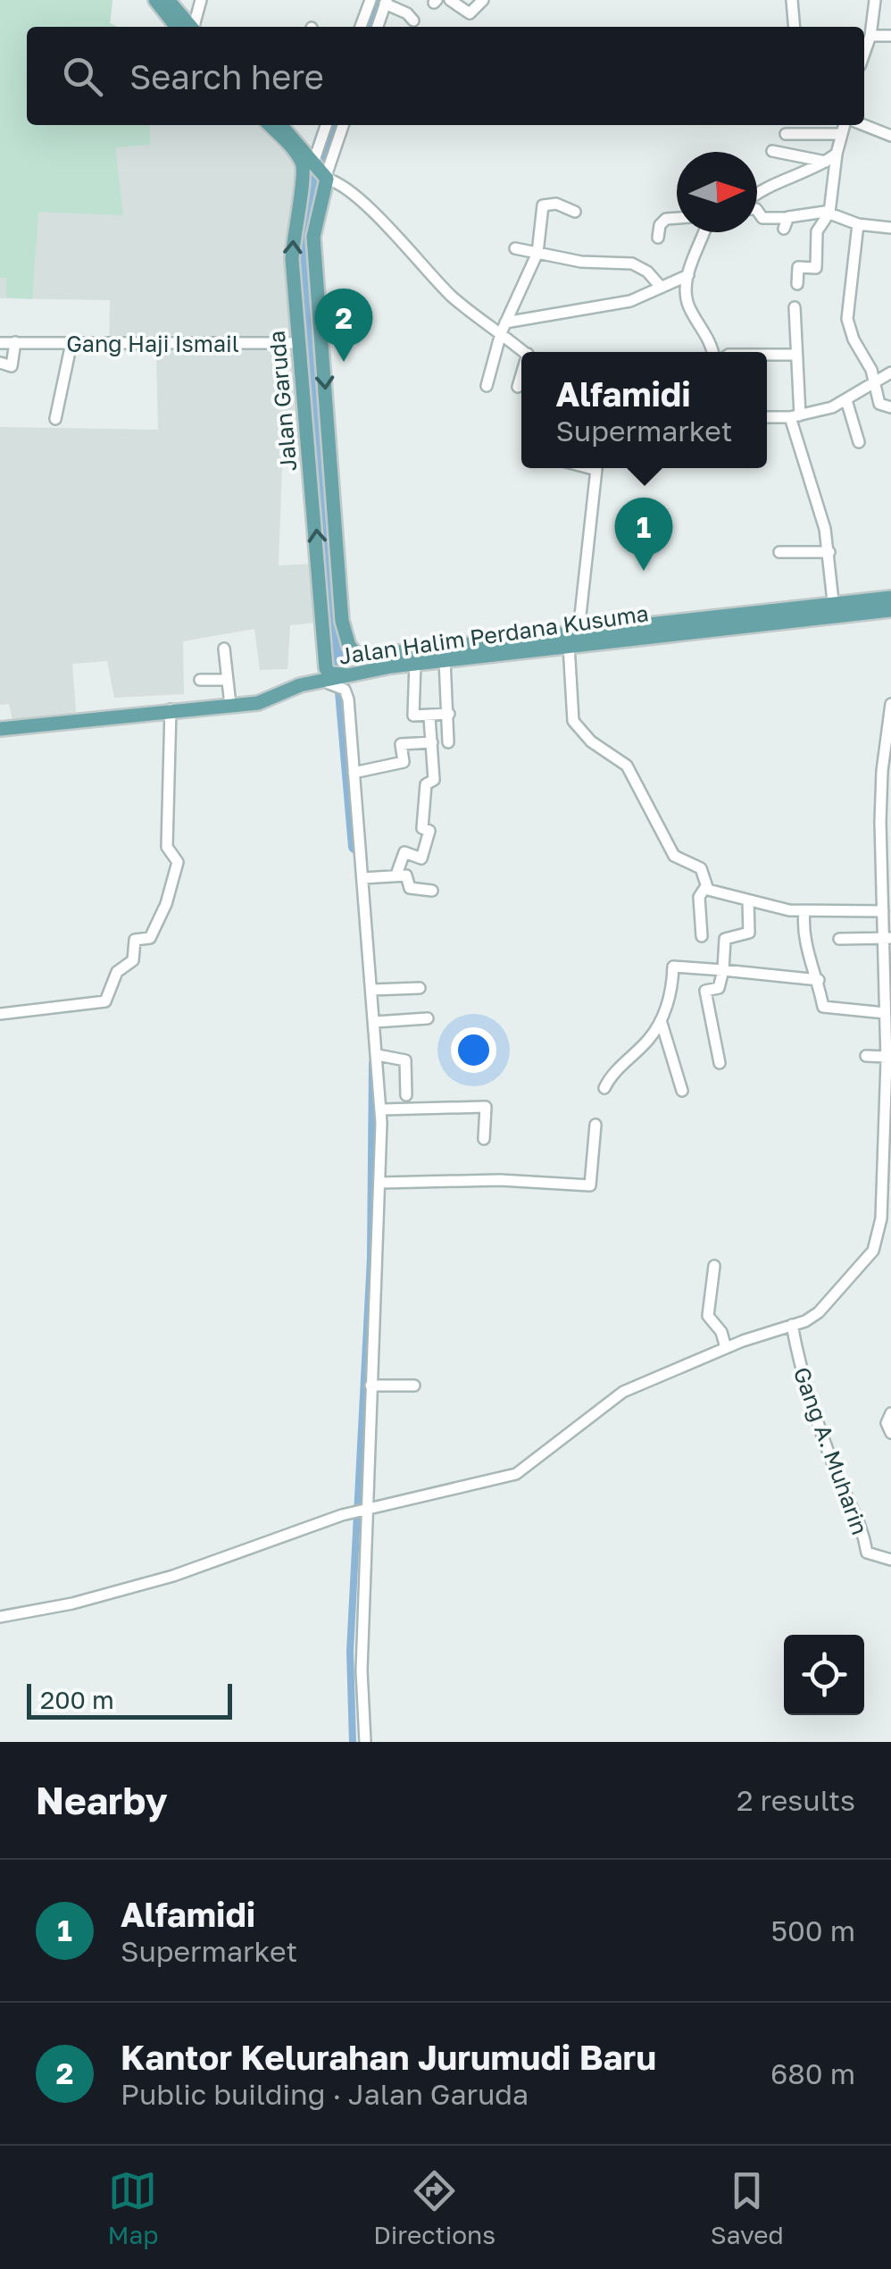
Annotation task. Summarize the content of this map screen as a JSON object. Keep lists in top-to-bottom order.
{
  "streets": {
    "main road": ["Jalan Garuda", "Jalan Halim Perdana Kusuma"],
    "street": ["Gang Haji Ismail", "Gang A. Muharin"]
  },
  "crossings": [
    ["Gang Haji Ismail", "Jalan Garuda"],
    ["Jalan Garuda", "Jalan Halim Perdana Kusuma"]
  ],
  "scale_bar": "200 m",
  "north": "right",
  "page": {
    "search": "Search here",
    "pins": ["2", "1"],
    "popup": ["Alfamidi", "Supermarket"],
    "scale": "200 m",
    "heading": ["Nearby", "2 results"],
    "list": [
      {
        "mark": "1",
        "name": "Alfamidi",
        "note": "Supermarket",
        "value": "500 m"
      },
      {
        "mark": "2",
        "name": "Kantor Kelurahan Jurumudi Baru",
        "note": "Public building · Jalan Garuda",
        "value": "680 m"
      }
    ],
    "nav": ["Map", "Directions", "Saved"]
  }
}
